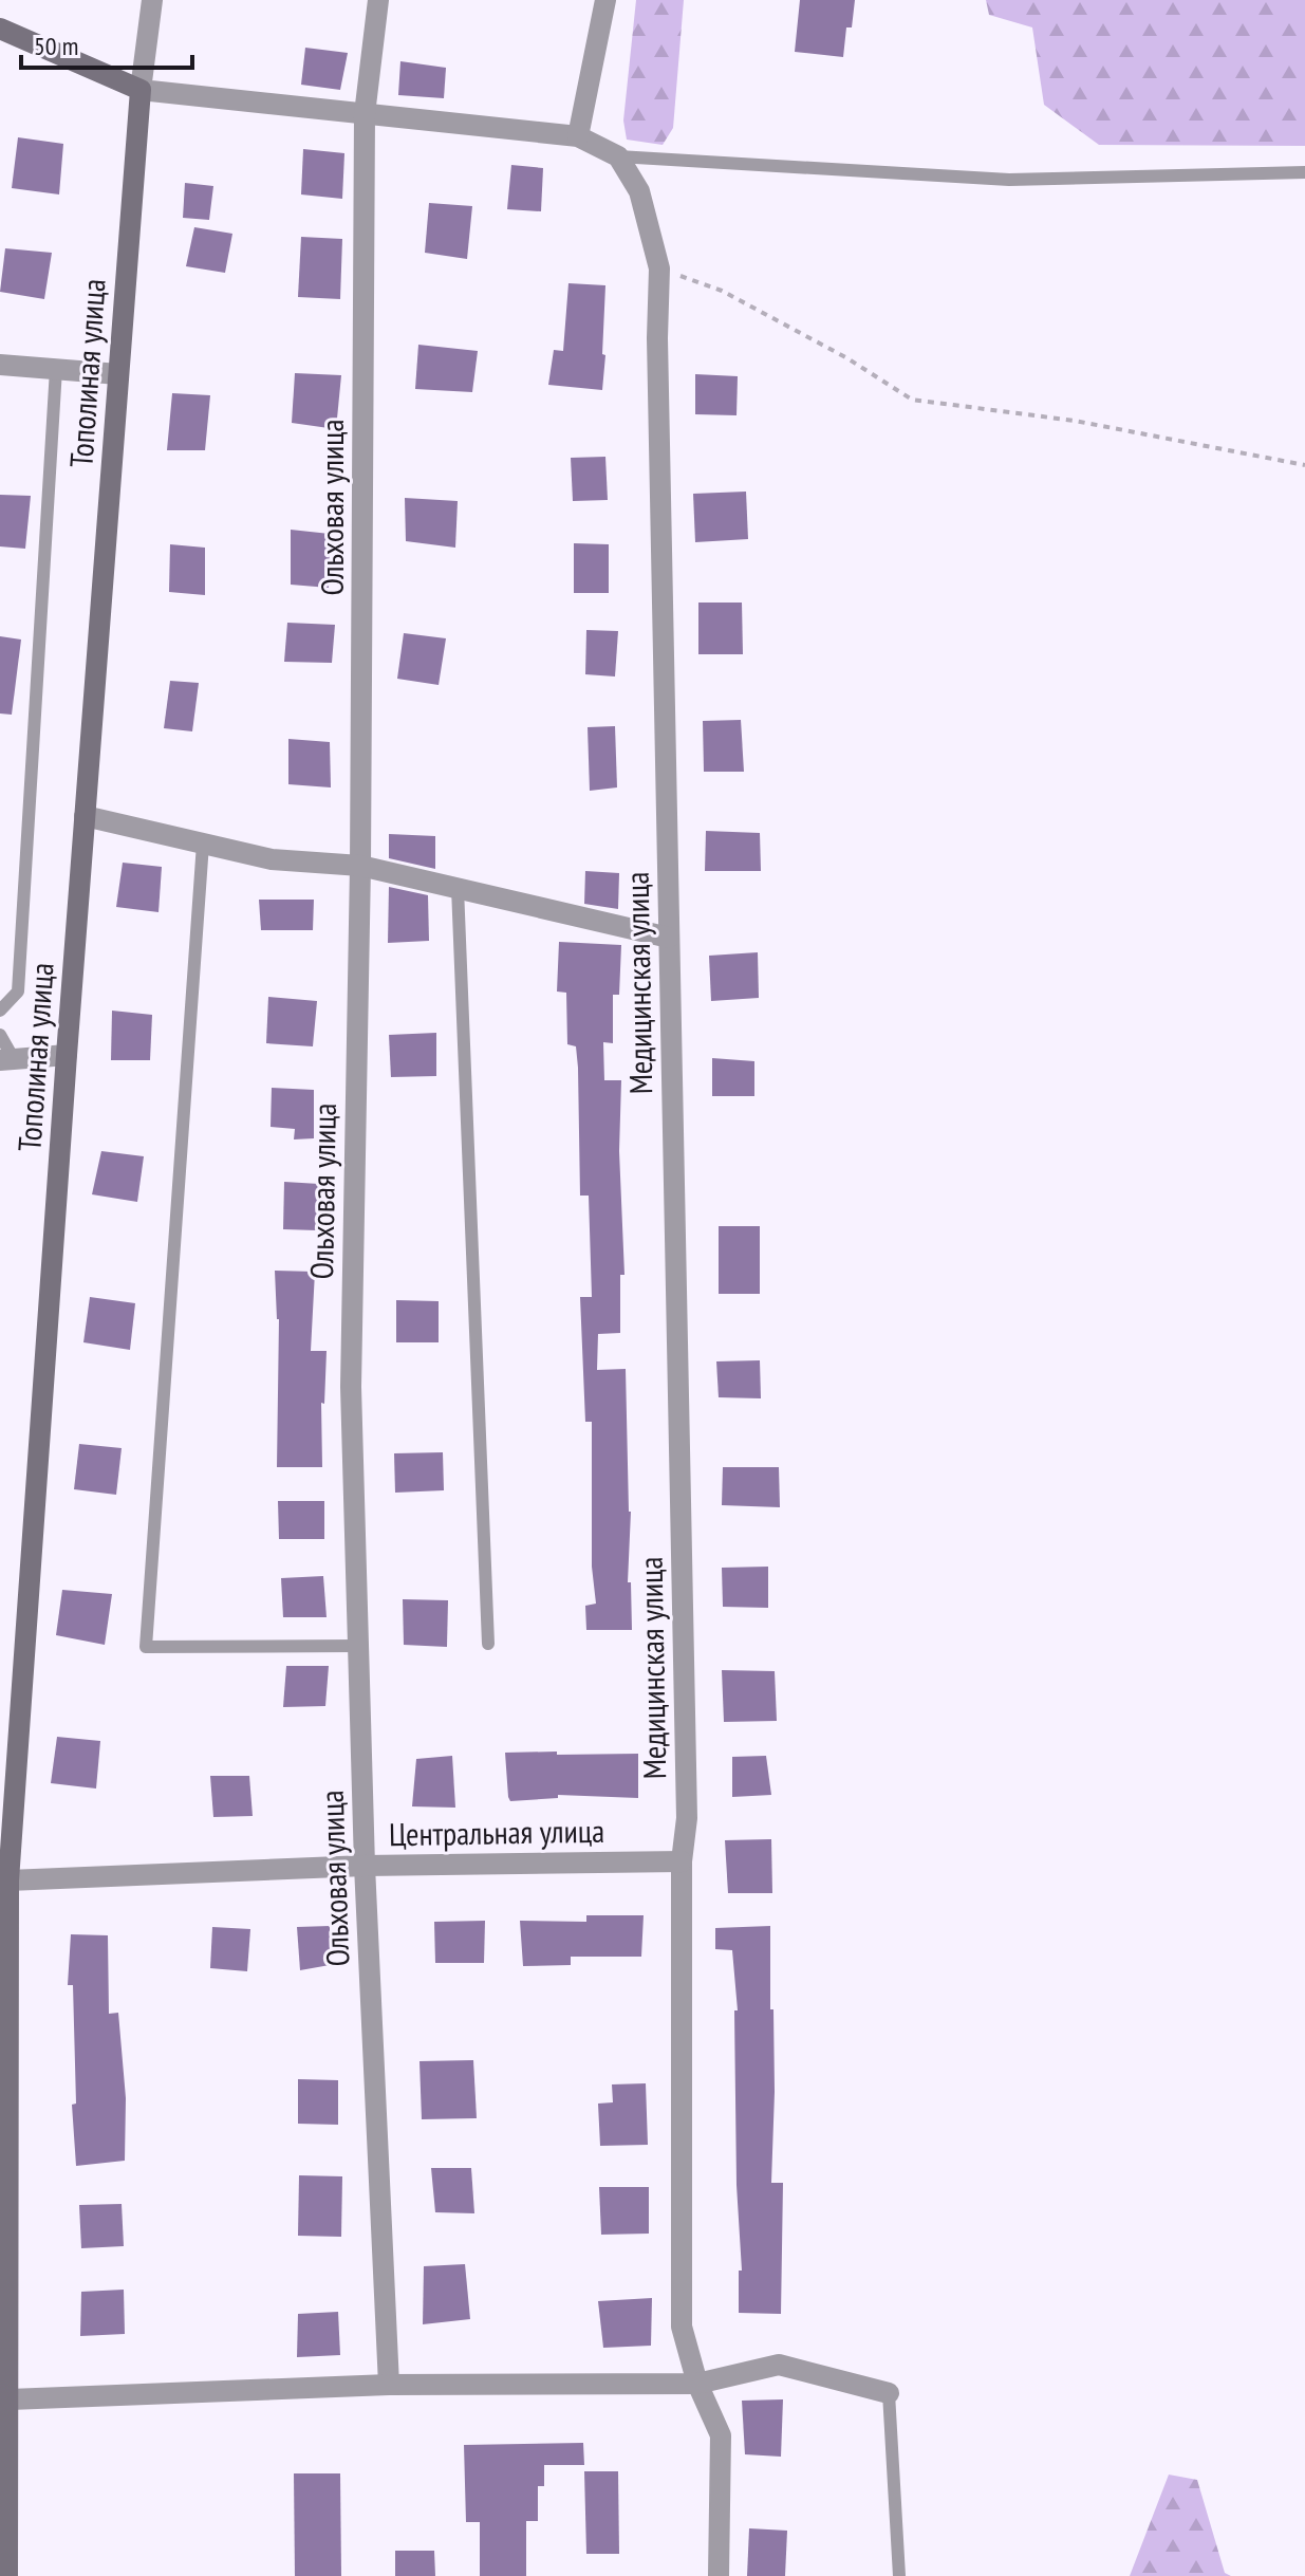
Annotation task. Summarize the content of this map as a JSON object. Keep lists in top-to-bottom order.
{
  "streets": {
    "street": [
      "Тополиная улица",
      "Ольховая улица",
      "Медицинская улица",
      "Центральная улица"
    ]
  },
  "crossings": [
    ["Тополиная улица", "Центральная улица"],
    ["Ольховая улица", "Центральная улица"],
    ["Медицинская улица", "Центральная улица"]
  ],
  "scale_bar": "50 m"
}
